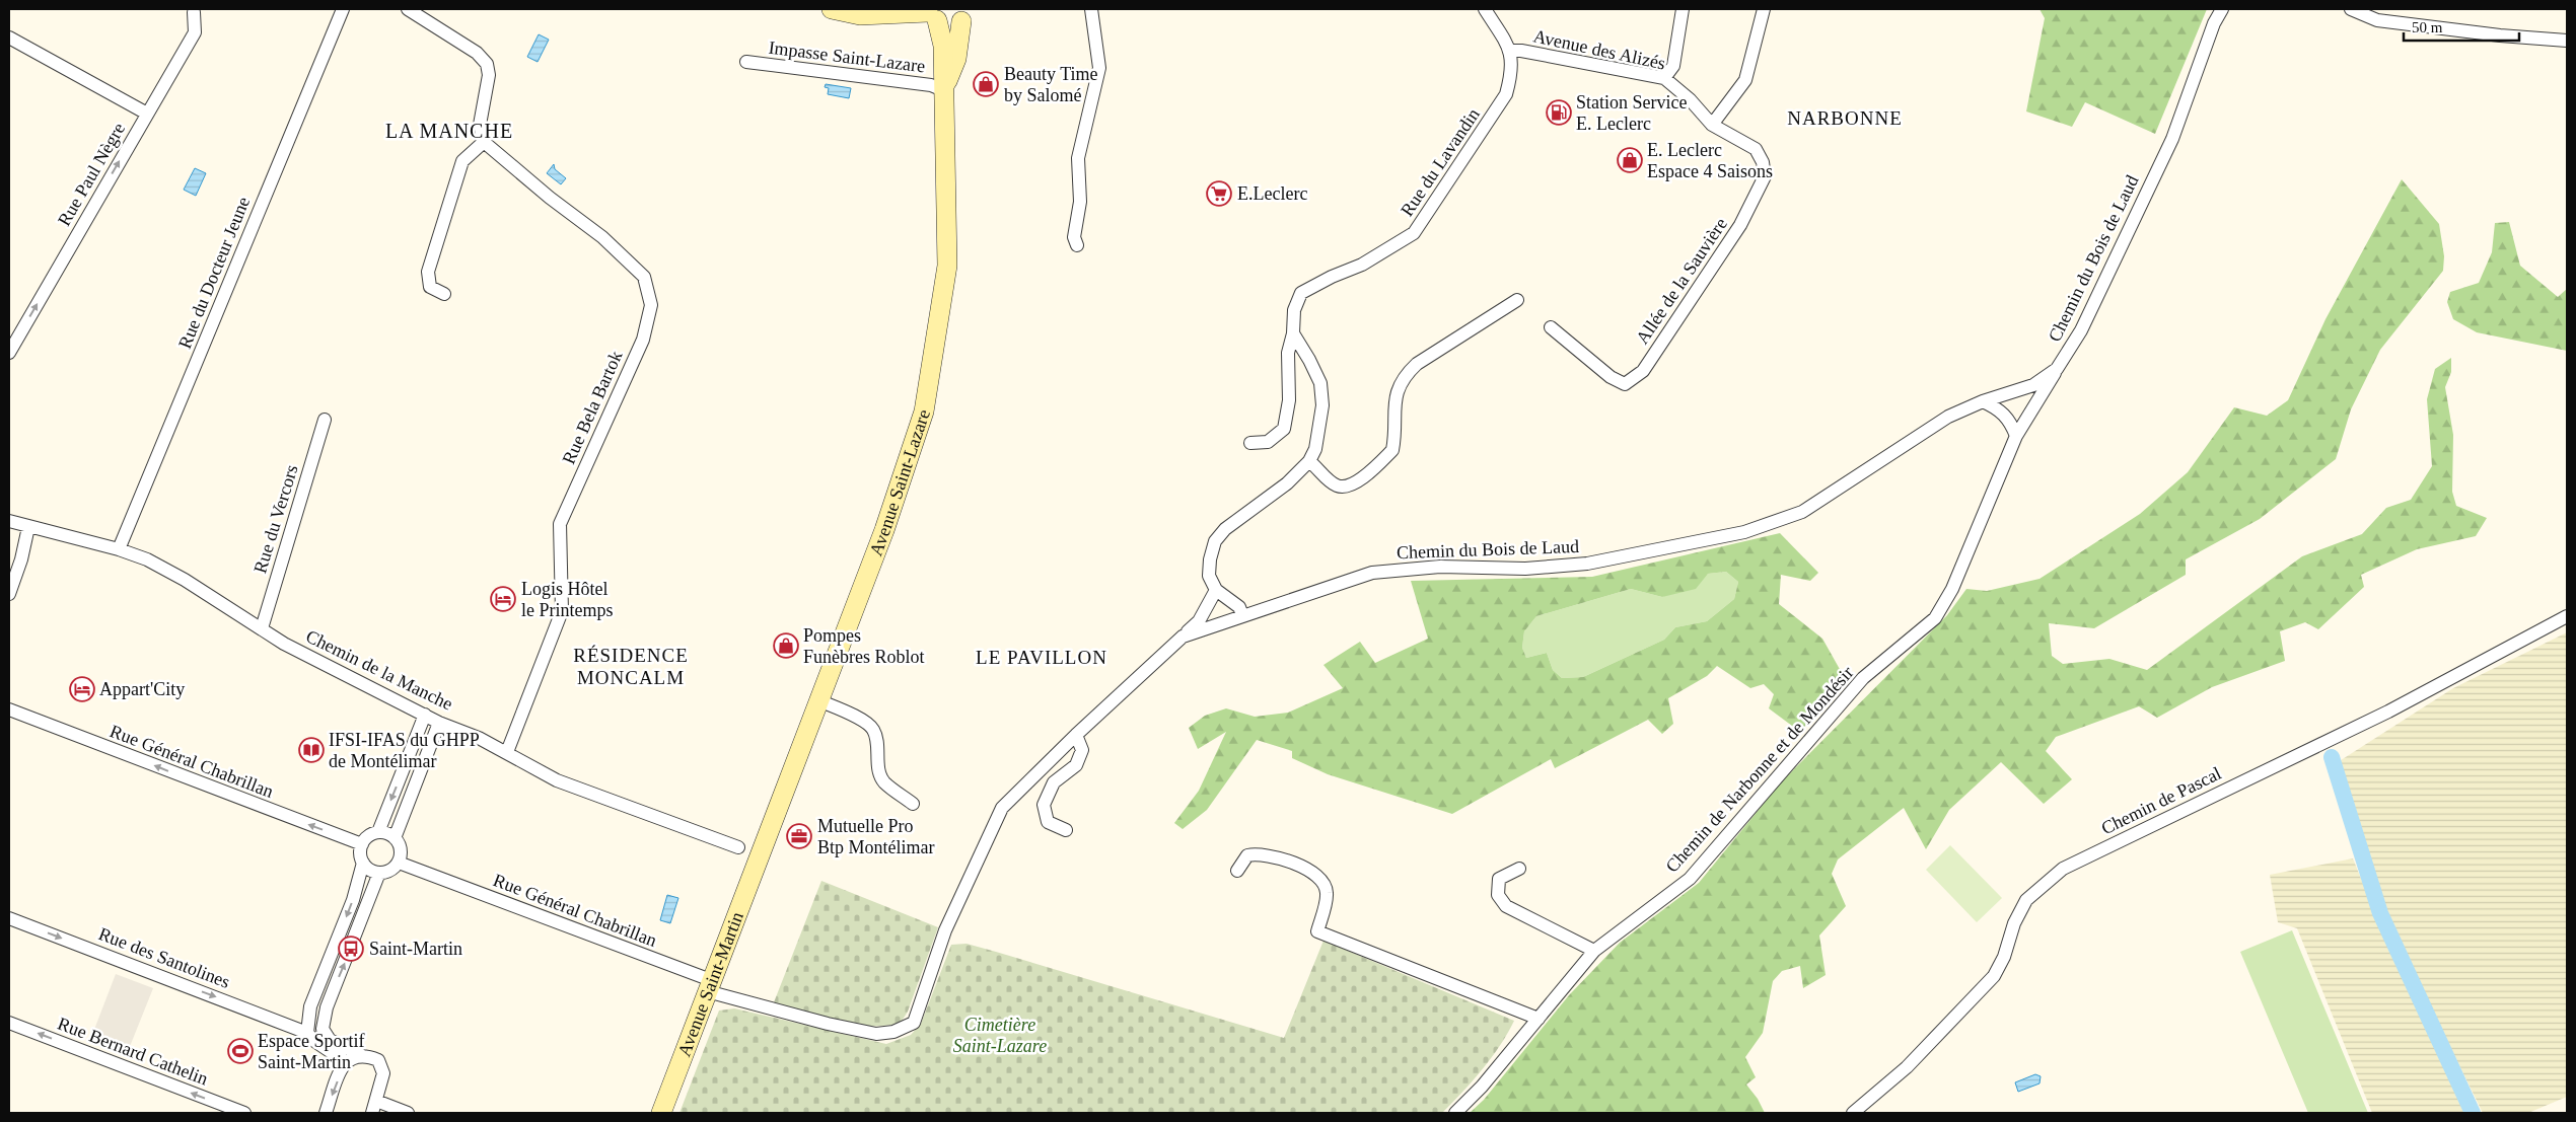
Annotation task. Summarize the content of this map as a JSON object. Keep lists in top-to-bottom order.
{
  "streets": {
    "main road": ["Avenue Saint-Lazare", "Avenue Saint-Martin"],
    "street": [
      "Avenue des Alizés",
      "Impasse Saint-Lazare",
      "Rue du Lavandin",
      "Rue Paul Nègre",
      "Chemin du Bois de Laud",
      "Rue du Docteur Jeune",
      "Allée de la Sauvière",
      "Rue Bela Bartok",
      "Rue du Vercors",
      "Chemin de la Manche",
      "Rue Général Chabrillan",
      "Chemin de Narbonne et de Mondésir",
      "Chemin de Pascal",
      "Rue des Santolines",
      "Rue Bernard Cathelin"
    ]
  },
  "crossings": [
    ["Avenue des Alizés", "Rue du Lavandin"],
    ["Avenue des Alizés", "Allée de la Sauvière"],
    ["Impasse Saint-Lazare", "Avenue Saint-Lazare"],
    ["Chemin du Bois de Laud", "Rue Général Chabrillan"],
    ["Chemin du Bois de Laud", "Chemin de Narbonne et de Mondésir"],
    ["Chemin du Bois de Laud", "Avenue Saint-Martin"],
    ["Rue du Docteur Jeune", "Chemin de la Manche"],
    ["Rue Bela Bartok", "Chemin de la Manche"],
    ["Avenue Saint-Lazare", "Avenue Saint-Martin"],
    ["Rue du Vercors", "Chemin de la Manche"],
    ["Rue Général Chabrillan", "Avenue Saint-Martin"]
  ],
  "one_way": [
    "Rue Paul Nègre",
    "Rue Général Chabrillan",
    "Rue des Santolines",
    "Rue Bernard Cathelin"
  ],
  "districts": [
    "NARBONNE",
    "LA MANCHE",
    "RÉSIDENCE MONCALM",
    "LE PAVILLON"
  ],
  "parks": ["Cimetière Saint-Lazare"],
  "places": {
    "shop": ["Beauty Time by Salomé", "E. Leclerc Espace 4 Saisons", "Pompes Funèbres Roblot"],
    "fuel station": ["Station Service E. Leclerc"],
    "supermarket": ["E.Leclerc"],
    "hotel": ["Logis Hôtel le Printemps", "Appart'City"],
    "library": ["IFSI-IFAS du GHPP de Montélimar"],
    "office": ["Mutuelle Pro Btp Montélimar"],
    "bus stop": ["Saint-Martin"],
    "sports": ["Espace Sportif Saint-Martin"]
  },
  "scale_bar": "50 m"
}
